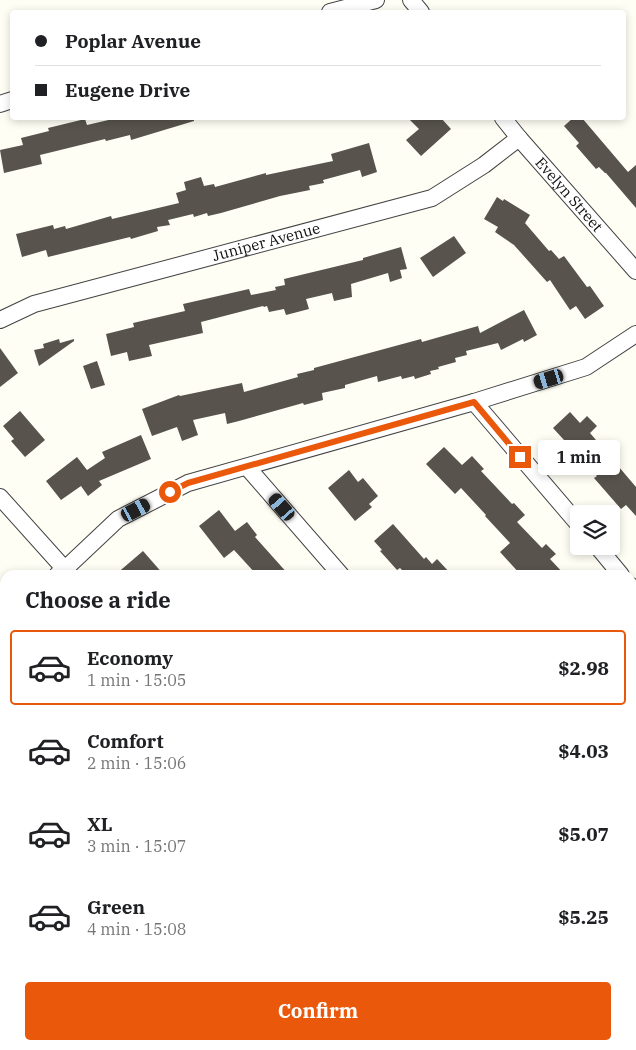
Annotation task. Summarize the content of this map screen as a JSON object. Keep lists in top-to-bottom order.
{
  "streets": {
    "street": ["Evelyn Street", "Juniper Avenue"]
  },
  "crossings": [
    ["Evelyn Street", "Juniper Avenue"]
  ],
  "page": {
    "banner": ["Poplar Avenue", "Eugene Drive"],
    "bubble": "1 min",
    "heading": "Choose a ride",
    "list": [
      {
        "name": "Economy",
        "note": "1 min · 15:05",
        "value": "$2.98"
      },
      {
        "name": "Comfort",
        "note": "2 min · 15:06",
        "value": "$4.03"
      },
      {
        "name": "XL",
        "note": "3 min · 15:07",
        "value": "$5.07"
      },
      {
        "name": "Green",
        "note": "4 min · 15:08",
        "value": "$5.25"
      }
    ],
    "buttons": "Confirm"
  }
}
